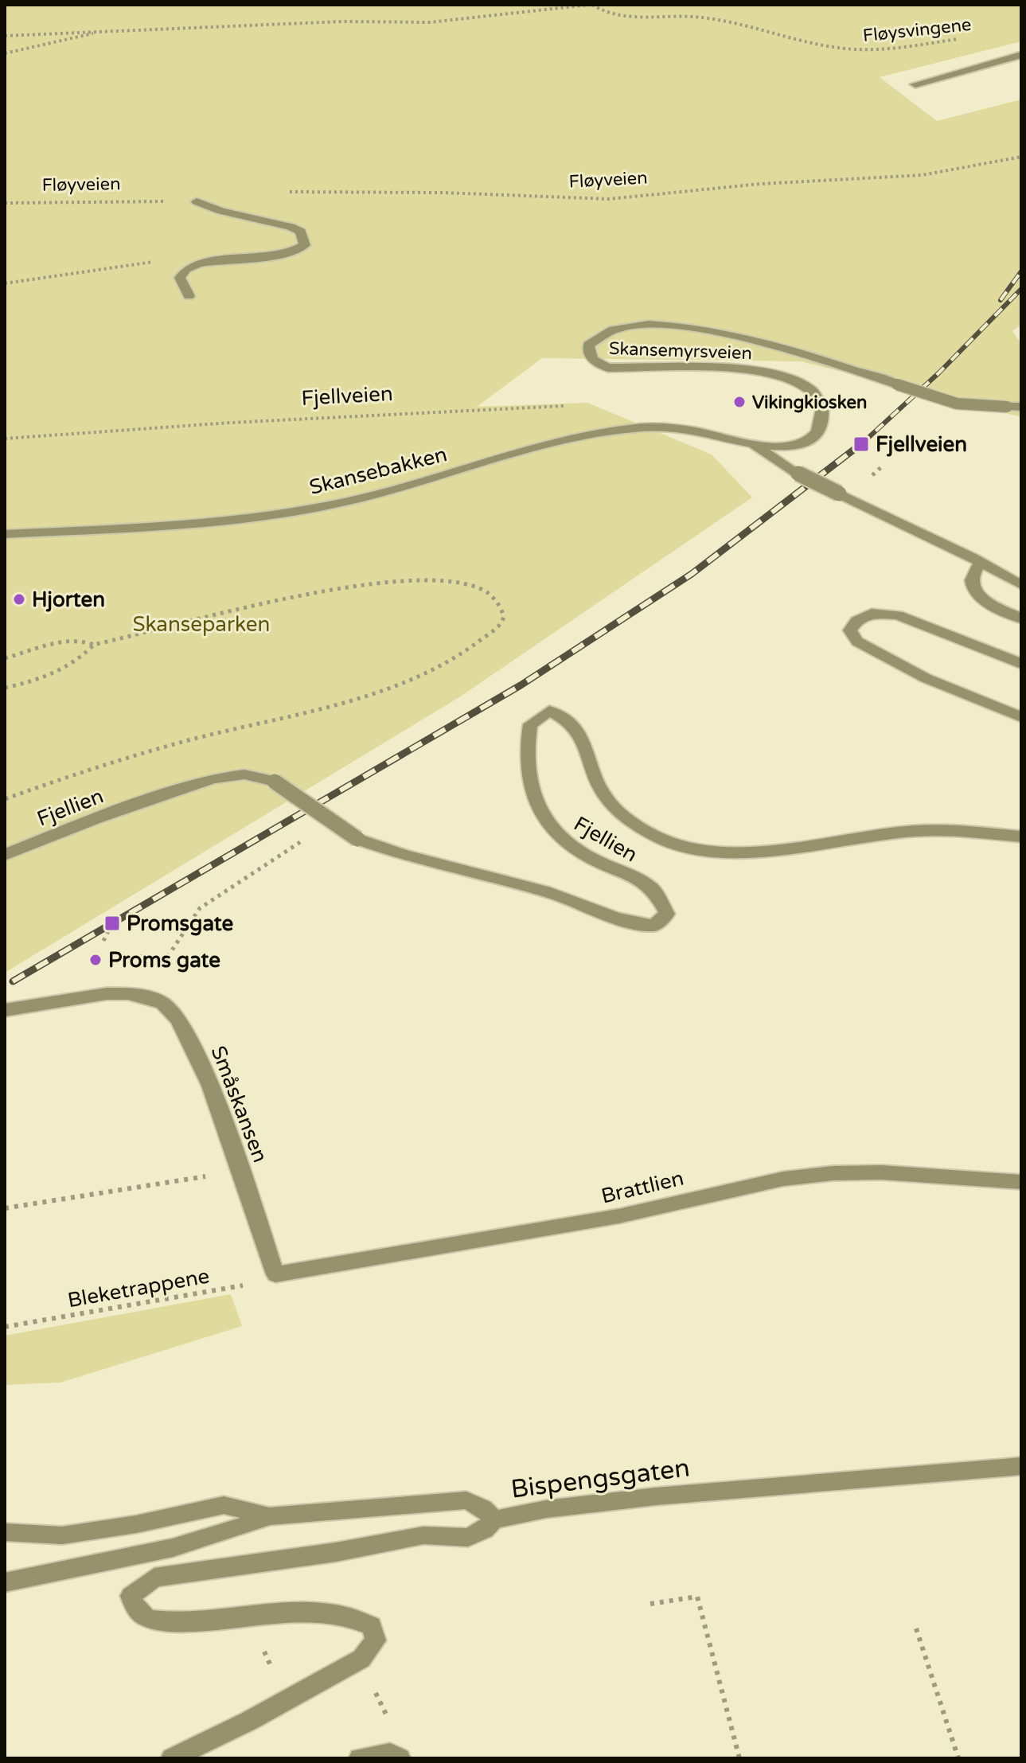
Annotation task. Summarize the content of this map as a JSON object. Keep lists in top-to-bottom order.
{
  "streets": {
    "street": [
      "Skansemyrsveien",
      "Skansebakken",
      "Fjellien",
      "Småskansen",
      "Brattlien",
      "Bispengsgaten"
    ],
    "path": [
      "Fløysvingene",
      "Fløyveien",
      "Fjellveien",
      "Bleketrappene"
    ]
  },
  "crossings": [
    ["Skansemyrsveien", "Skansebakken"],
    ["Småskansen", "Brattlien"],
    ["Småskansen", "Bleketrappene"],
    ["Brattlien", "Bleketrappene"]
  ],
  "parks": ["Skanseparken"],
  "places": {
    "other": ["Vikingkiosken", "Hjorten", "Proms gate"],
    "transit": ["Fjellveien", "Promsgate"]
  }
}
